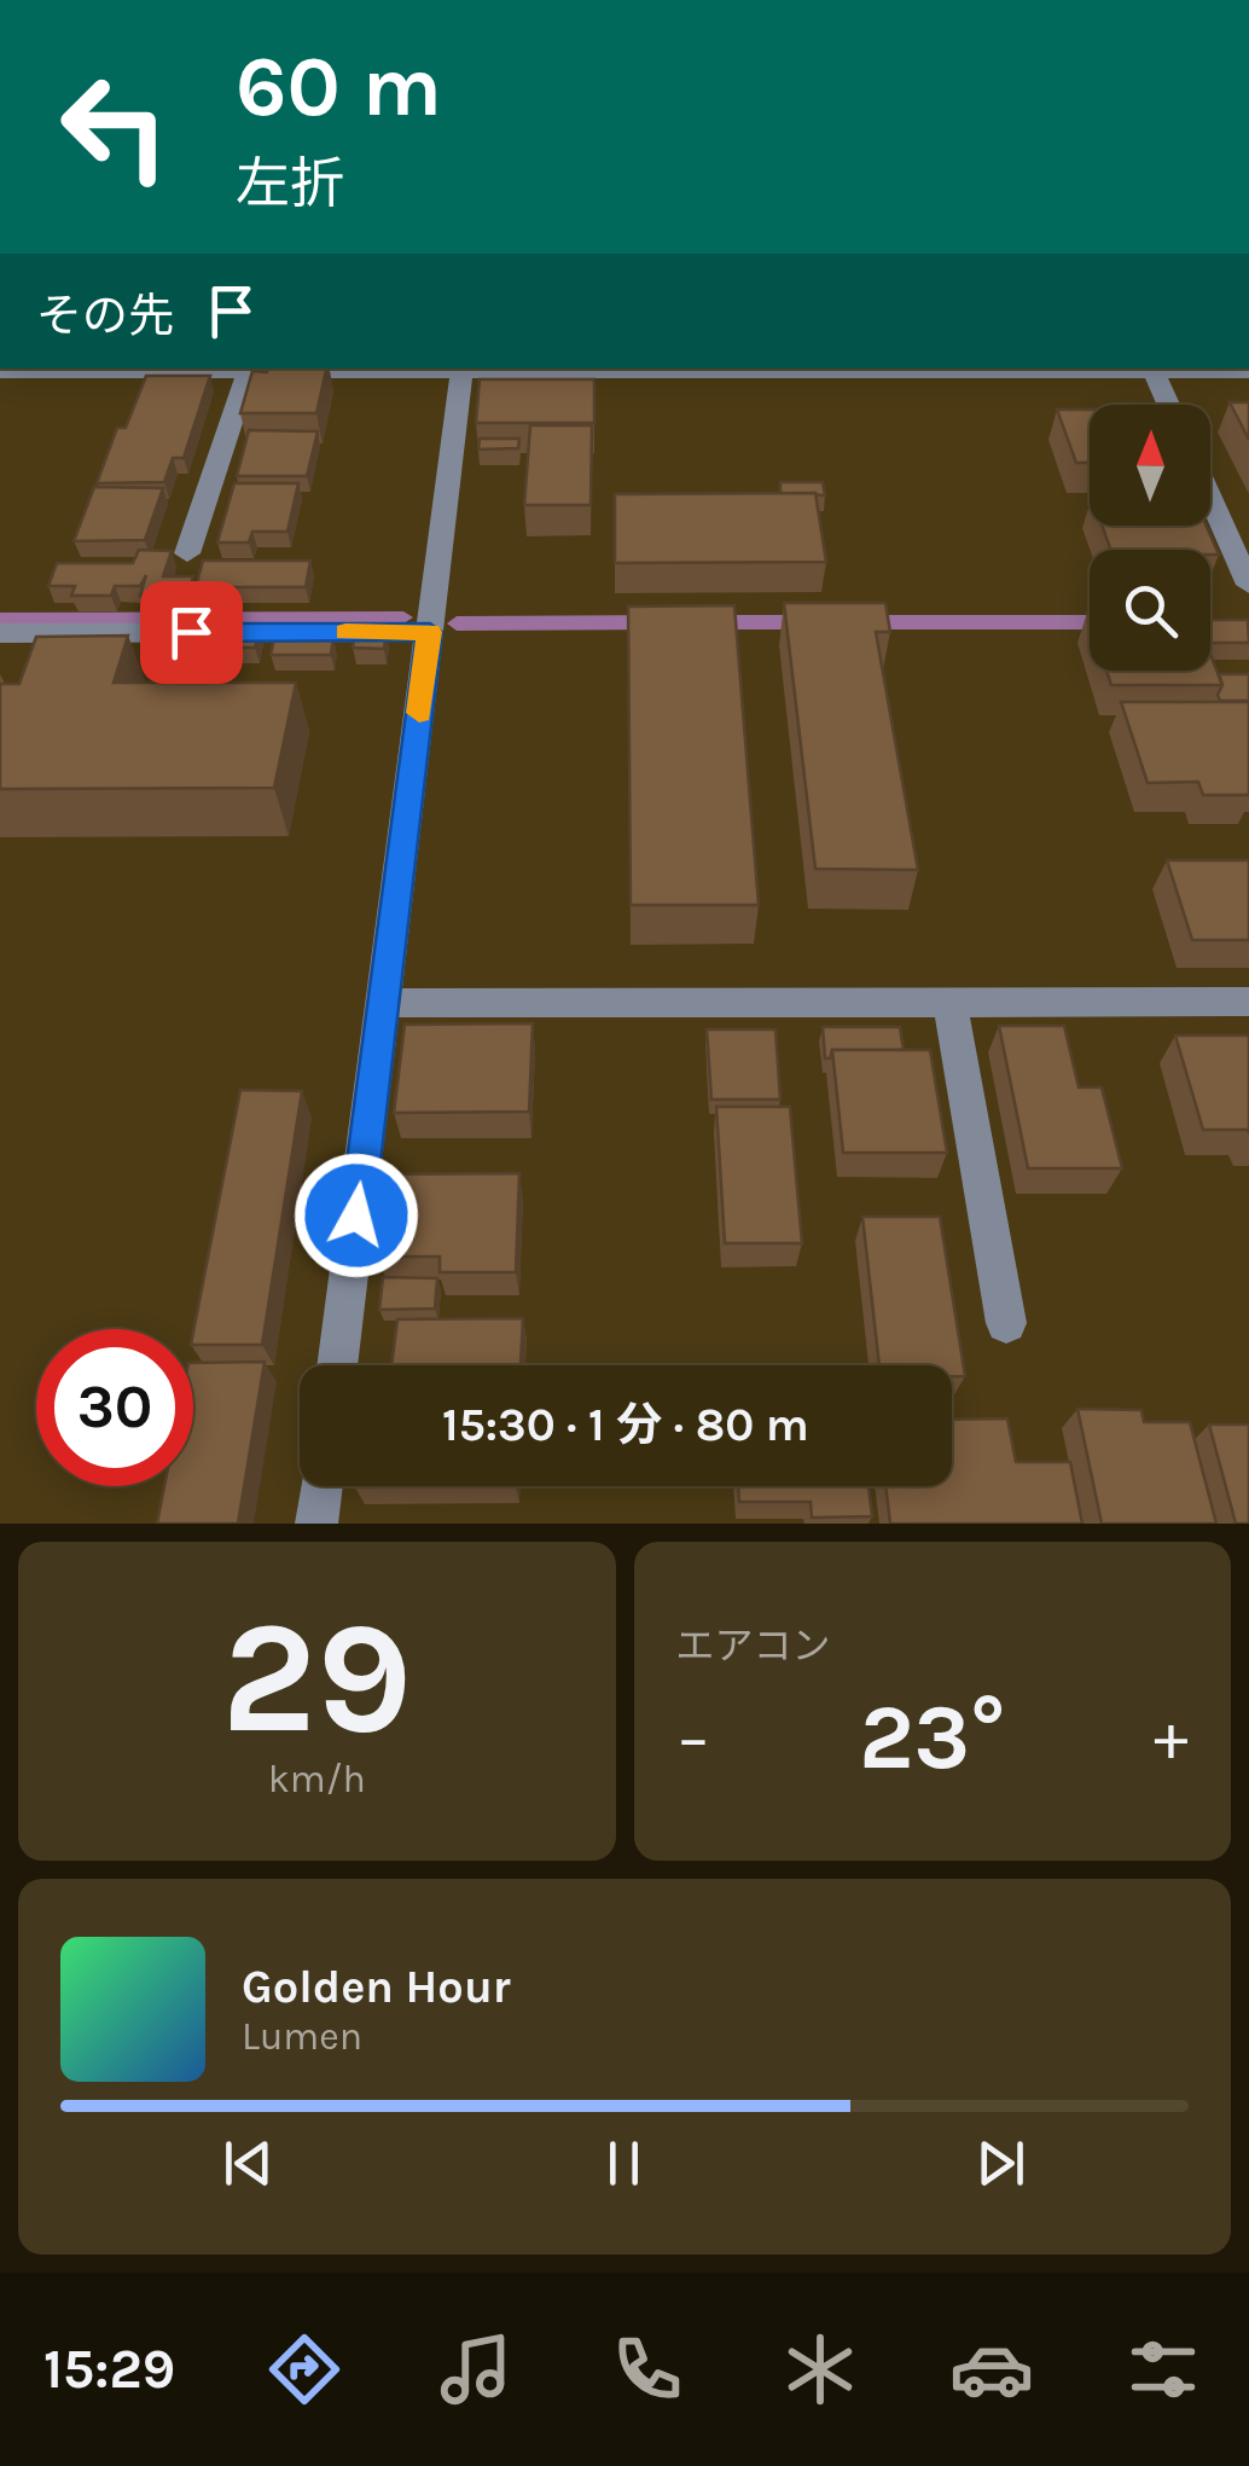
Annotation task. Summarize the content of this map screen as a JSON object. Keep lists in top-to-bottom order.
{
  "north": "top",
  "page": {
    "turn": ["60 m", "左折"],
    "then": "その先",
    "limit": "30",
    "trip": "15:30 · 1 分 · 80 m",
    "tile": [
      ["29", "km/h"],
      "エアコン"
    ],
    "heat": ["−", "23°", "+"],
    "song": ["Golden Hour", "Lumen"],
    "tabs": "15:29"
  }
}
